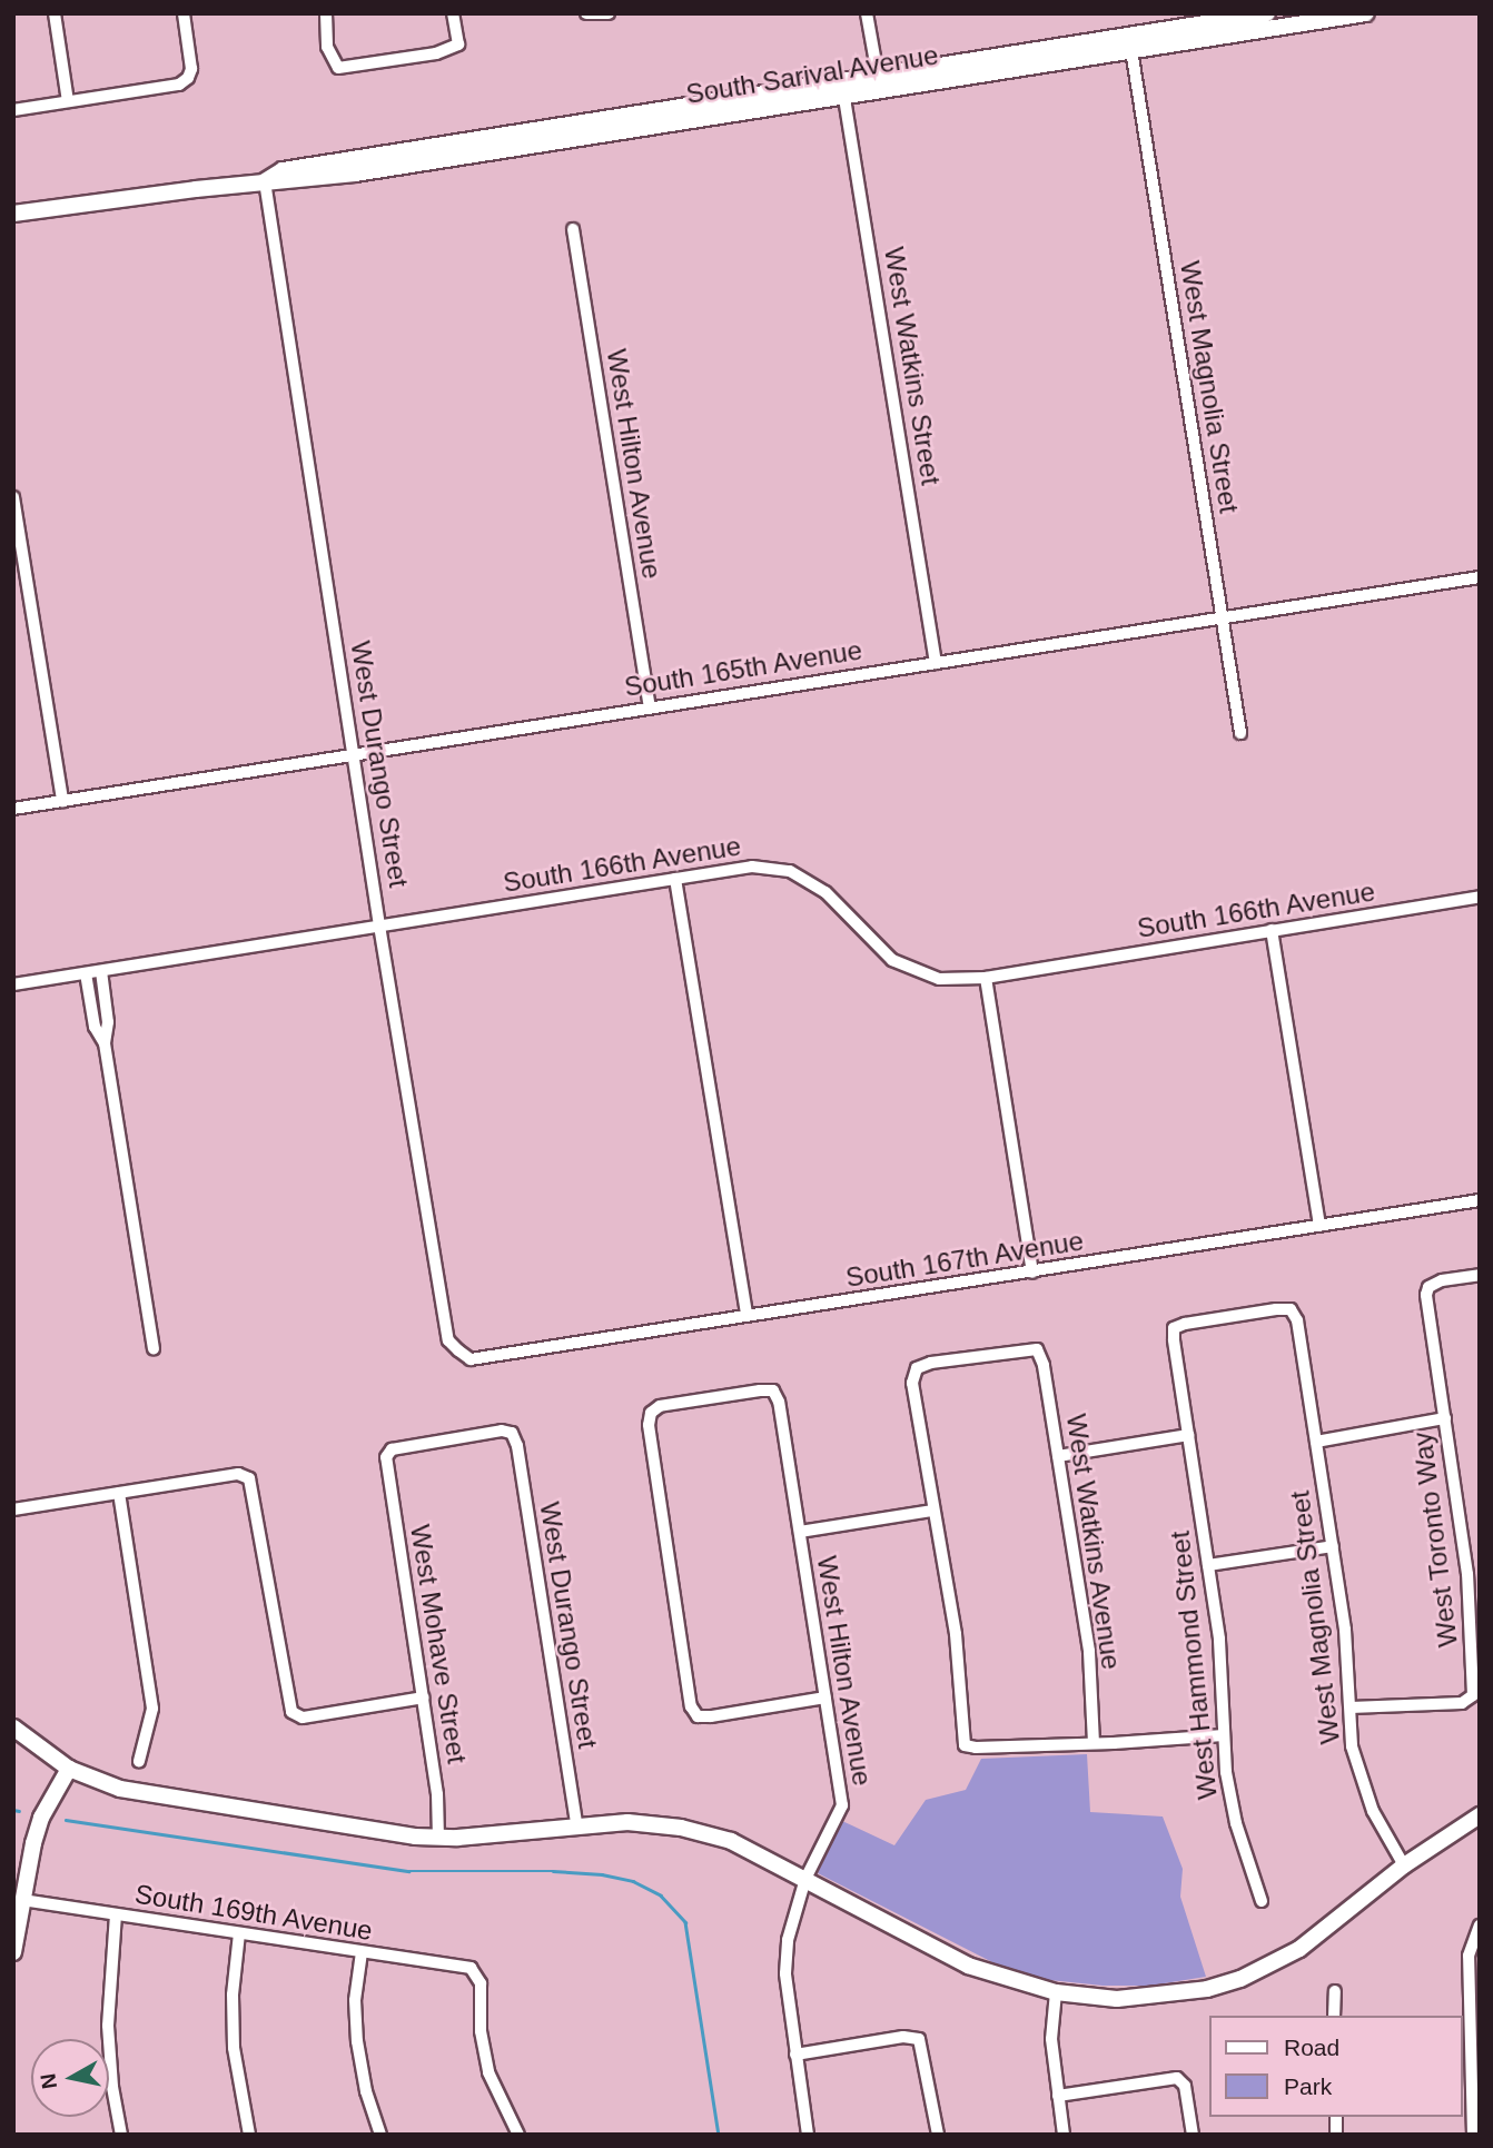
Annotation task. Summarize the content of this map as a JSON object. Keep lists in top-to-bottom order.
{
  "streets": {
    "main road": ["South Sarival Avenue"],
    "street": [
      "West Watkins Street",
      "West Magnolia Street",
      "West Hilton Avenue",
      "South 165th Avenue",
      "West Durango Street",
      "South 166th Avenue",
      "South 167th Avenue",
      "West Toronto Way",
      "West Watkins Avenue",
      "West Mohave Street",
      "West Hammond Street",
      "South 169th Avenue"
    ]
  },
  "crossings": [
    ["South Sarival Avenue", "West Watkins Street"],
    ["South Sarival Avenue", "West Magnolia Street"],
    ["South Sarival Avenue", "West Durango Street"],
    ["West Watkins Street", "South 165th Avenue"],
    ["West Magnolia Street", "South 165th Avenue"],
    ["West Magnolia Street", "West Toronto Way"],
    ["West Magnolia Street", "West Hammond Street"],
    ["West Hilton Avenue", "South 165th Avenue"],
    ["South 165th Avenue", "West Durango Street"],
    ["West Durango Street", "South 166th Avenue"],
    ["West Durango Street", "South 167th Avenue"],
    ["West Durango Street", "West Mohave Street"]
  ],
  "legend": ["Road", "Park"],
  "north": "left"
}
